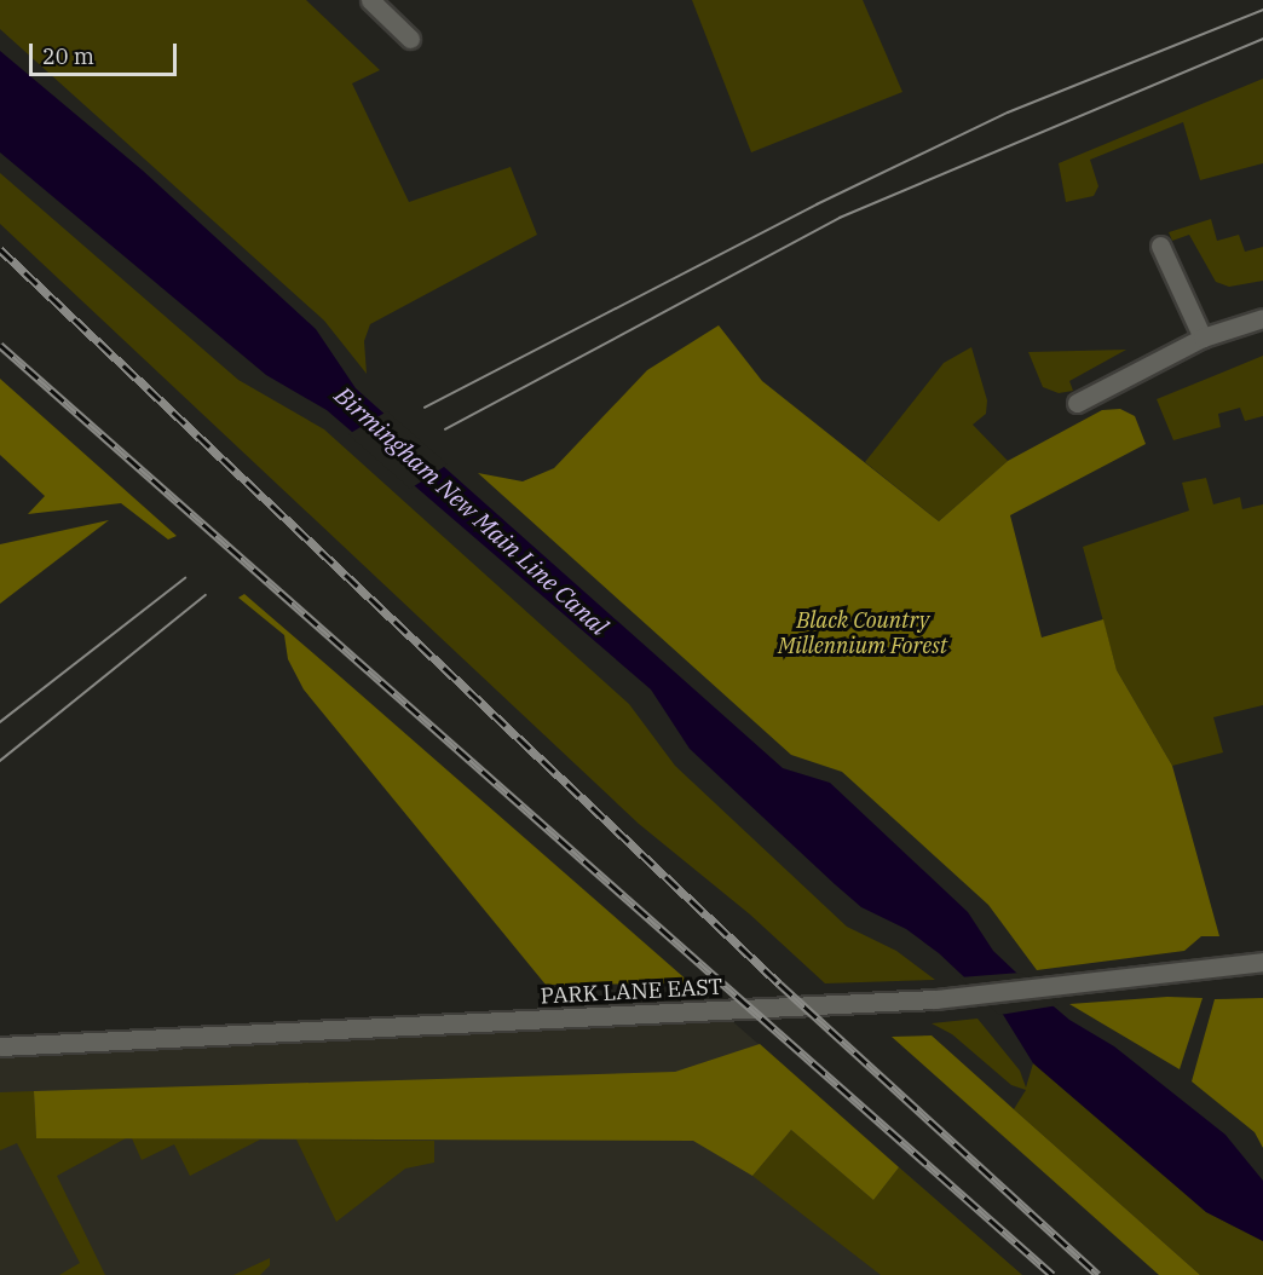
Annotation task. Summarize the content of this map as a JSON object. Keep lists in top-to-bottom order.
{
  "streets": {
    "street": ["PARK LANE EAST"]
  },
  "water": ["Birmingham New Main Line Canal"],
  "parks": ["Black Country Millennium Forest"],
  "scale_bar": "20 m"
}
